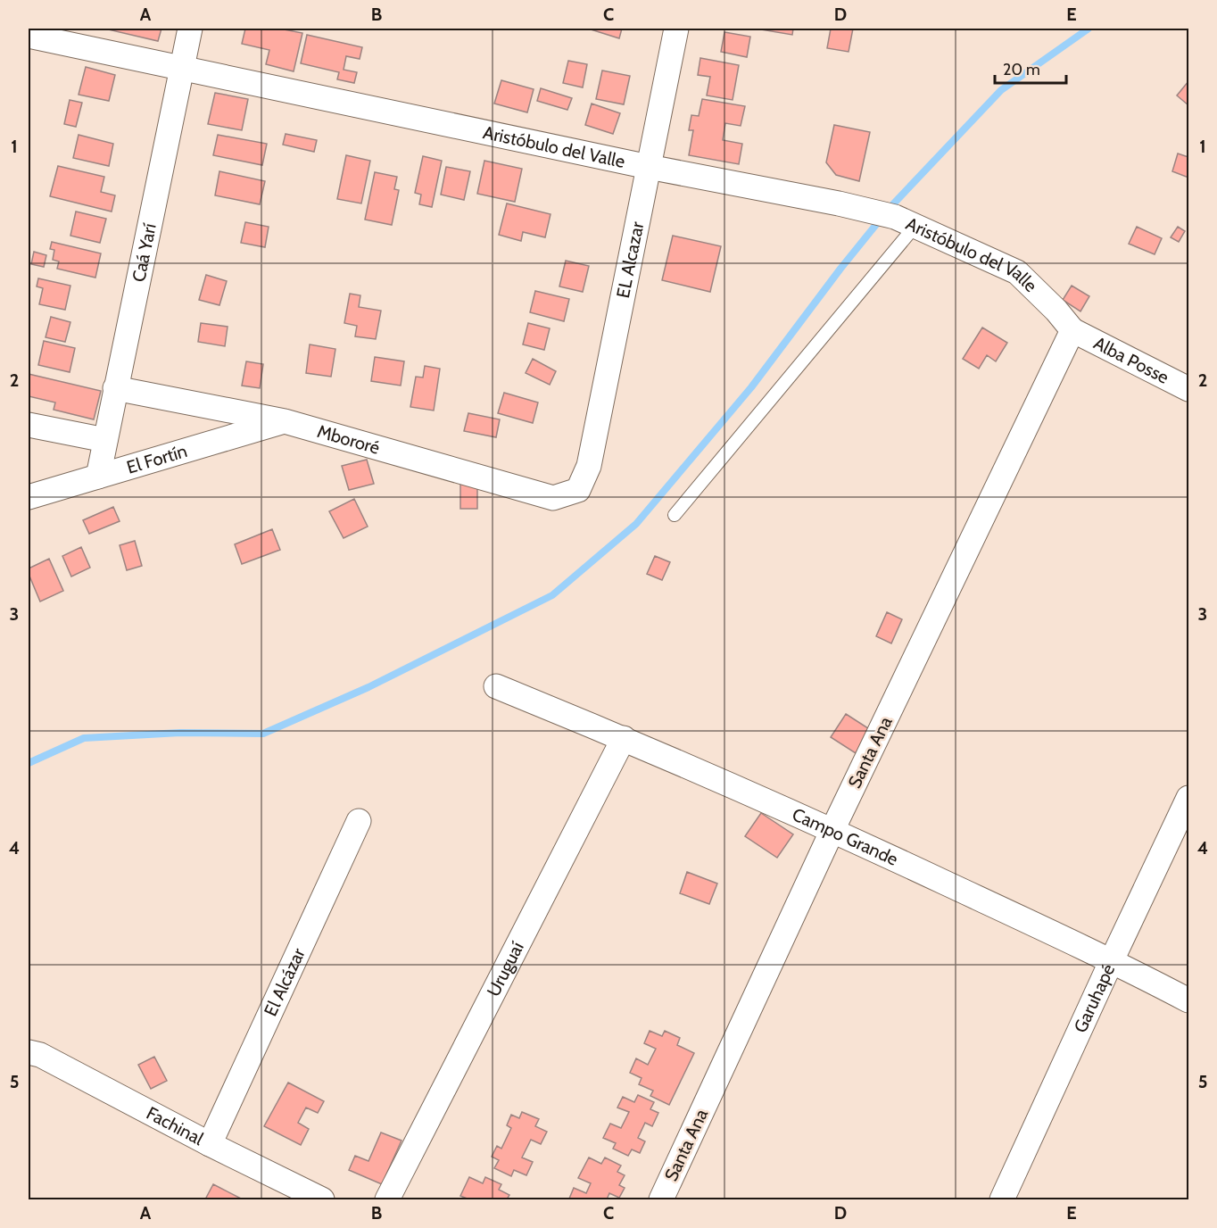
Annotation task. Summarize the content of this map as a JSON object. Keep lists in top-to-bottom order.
{
  "streets": {
    "street": [
      "Aristóbulo del Valle",
      "Caá Yarí",
      "EL Alcazar",
      "Alba Posse",
      "Mbororé",
      "El Fortín",
      "Santa Ana",
      "Campo Grande",
      "Uruguaí",
      "El Alcázar",
      "Garuhapé",
      "Fachinal"
    ]
  },
  "crossings": [
    ["Aristóbulo del Valle", "Caá Yarí"],
    ["Aristóbulo del Valle", "EL Alcazar"],
    ["Aristóbulo del Valle", "Alba Posse"],
    ["Aristóbulo del Valle", "Santa Ana"],
    ["Caá Yarí", "Mbororé"],
    ["Caá Yarí", "El Fortín"],
    ["EL Alcazar", "Mbororé"],
    ["Alba Posse", "Santa Ana"],
    ["Mbororé", "El Fortín"],
    ["Santa Ana", "Campo Grande"],
    ["Campo Grande", "Uruguaí"],
    ["Campo Grande", "Garuhapé"],
    ["El Alcázar", "Fachinal"]
  ],
  "scale_bar": "20 m",
  "grid": {
    "columns": [
      "A",
      "B",
      "C",
      "D",
      "E"
    ],
    "rows": [
      "1",
      "2",
      "3",
      "4",
      "5"
    ]
  }
}
